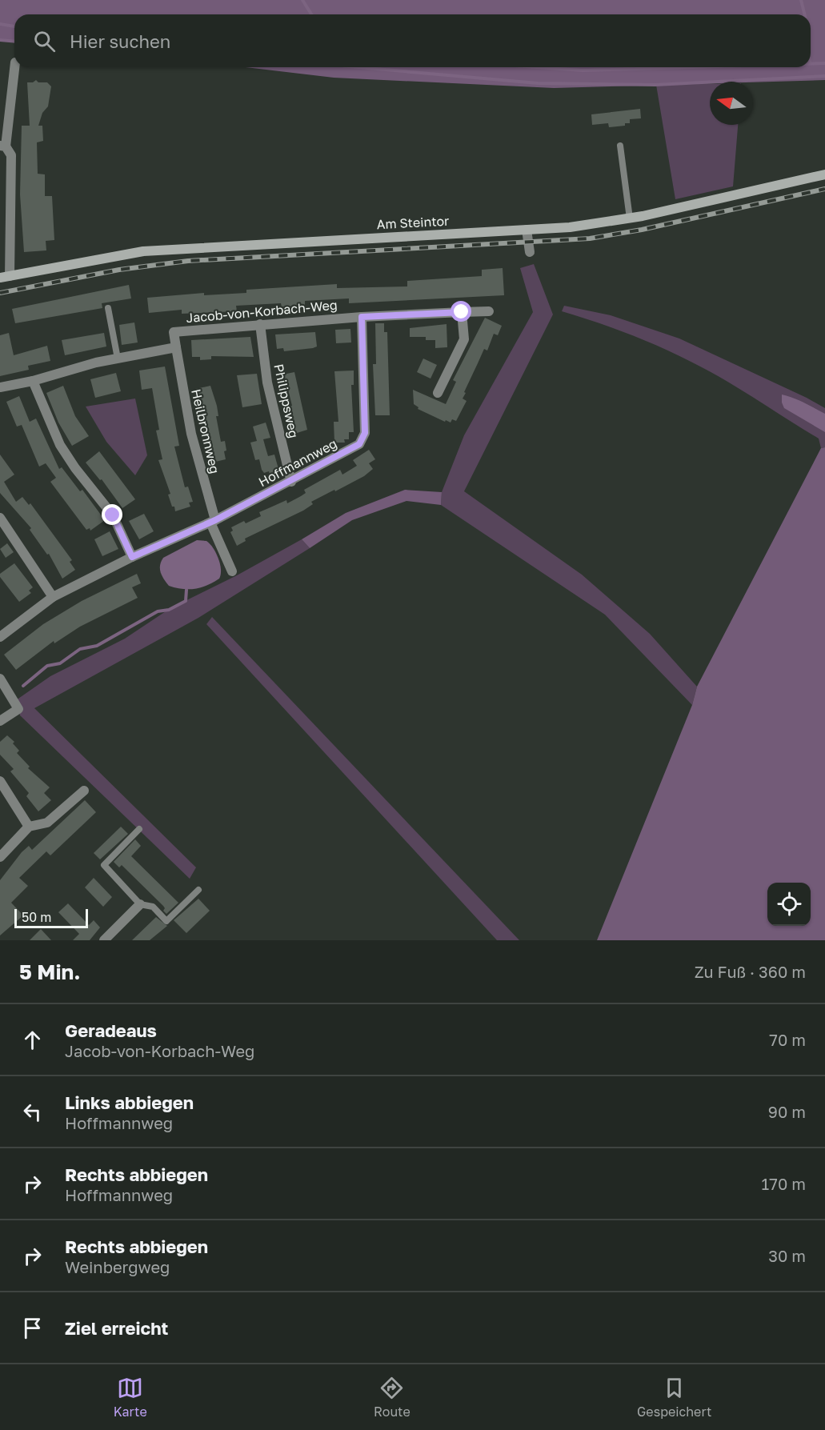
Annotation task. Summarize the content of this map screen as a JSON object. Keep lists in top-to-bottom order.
{
  "streets": {
    "street": [
      "Am Steintor",
      "Jacob-von-Korbach-Weg",
      "Philippsweg",
      "Heilbronnweg",
      "Hoffmannweg"
    ]
  },
  "crossings": [
    ["Jacob-von-Korbach-Weg", "Philippsweg"],
    ["Jacob-von-Korbach-Weg", "Heilbronnweg"],
    ["Jacob-von-Korbach-Weg", "Hoffmannweg"],
    ["Philippsweg", "Hoffmannweg"],
    ["Heilbronnweg", "Hoffmannweg"]
  ],
  "scale_bar": "50 m",
  "north": "left",
  "page": {
    "search": "Hier suchen",
    "scale": "50 m",
    "heading": ["5 Min.", "Zu Fuß · 360 m"],
    "list": [
      ["Geradeaus", "Jacob-von-Korbach-Weg", "70 m"],
      ["Links abbiegen", "Hoffmannweg", "90 m"],
      ["Rechts abbiegen", "Hoffmannweg", "170 m"],
      ["Rechts abbiegen", "Weinbergweg", "30 m"],
      "Ziel erreicht"
    ],
    "nav": ["Karte", "Route", "Gespeichert"]
  }
}
